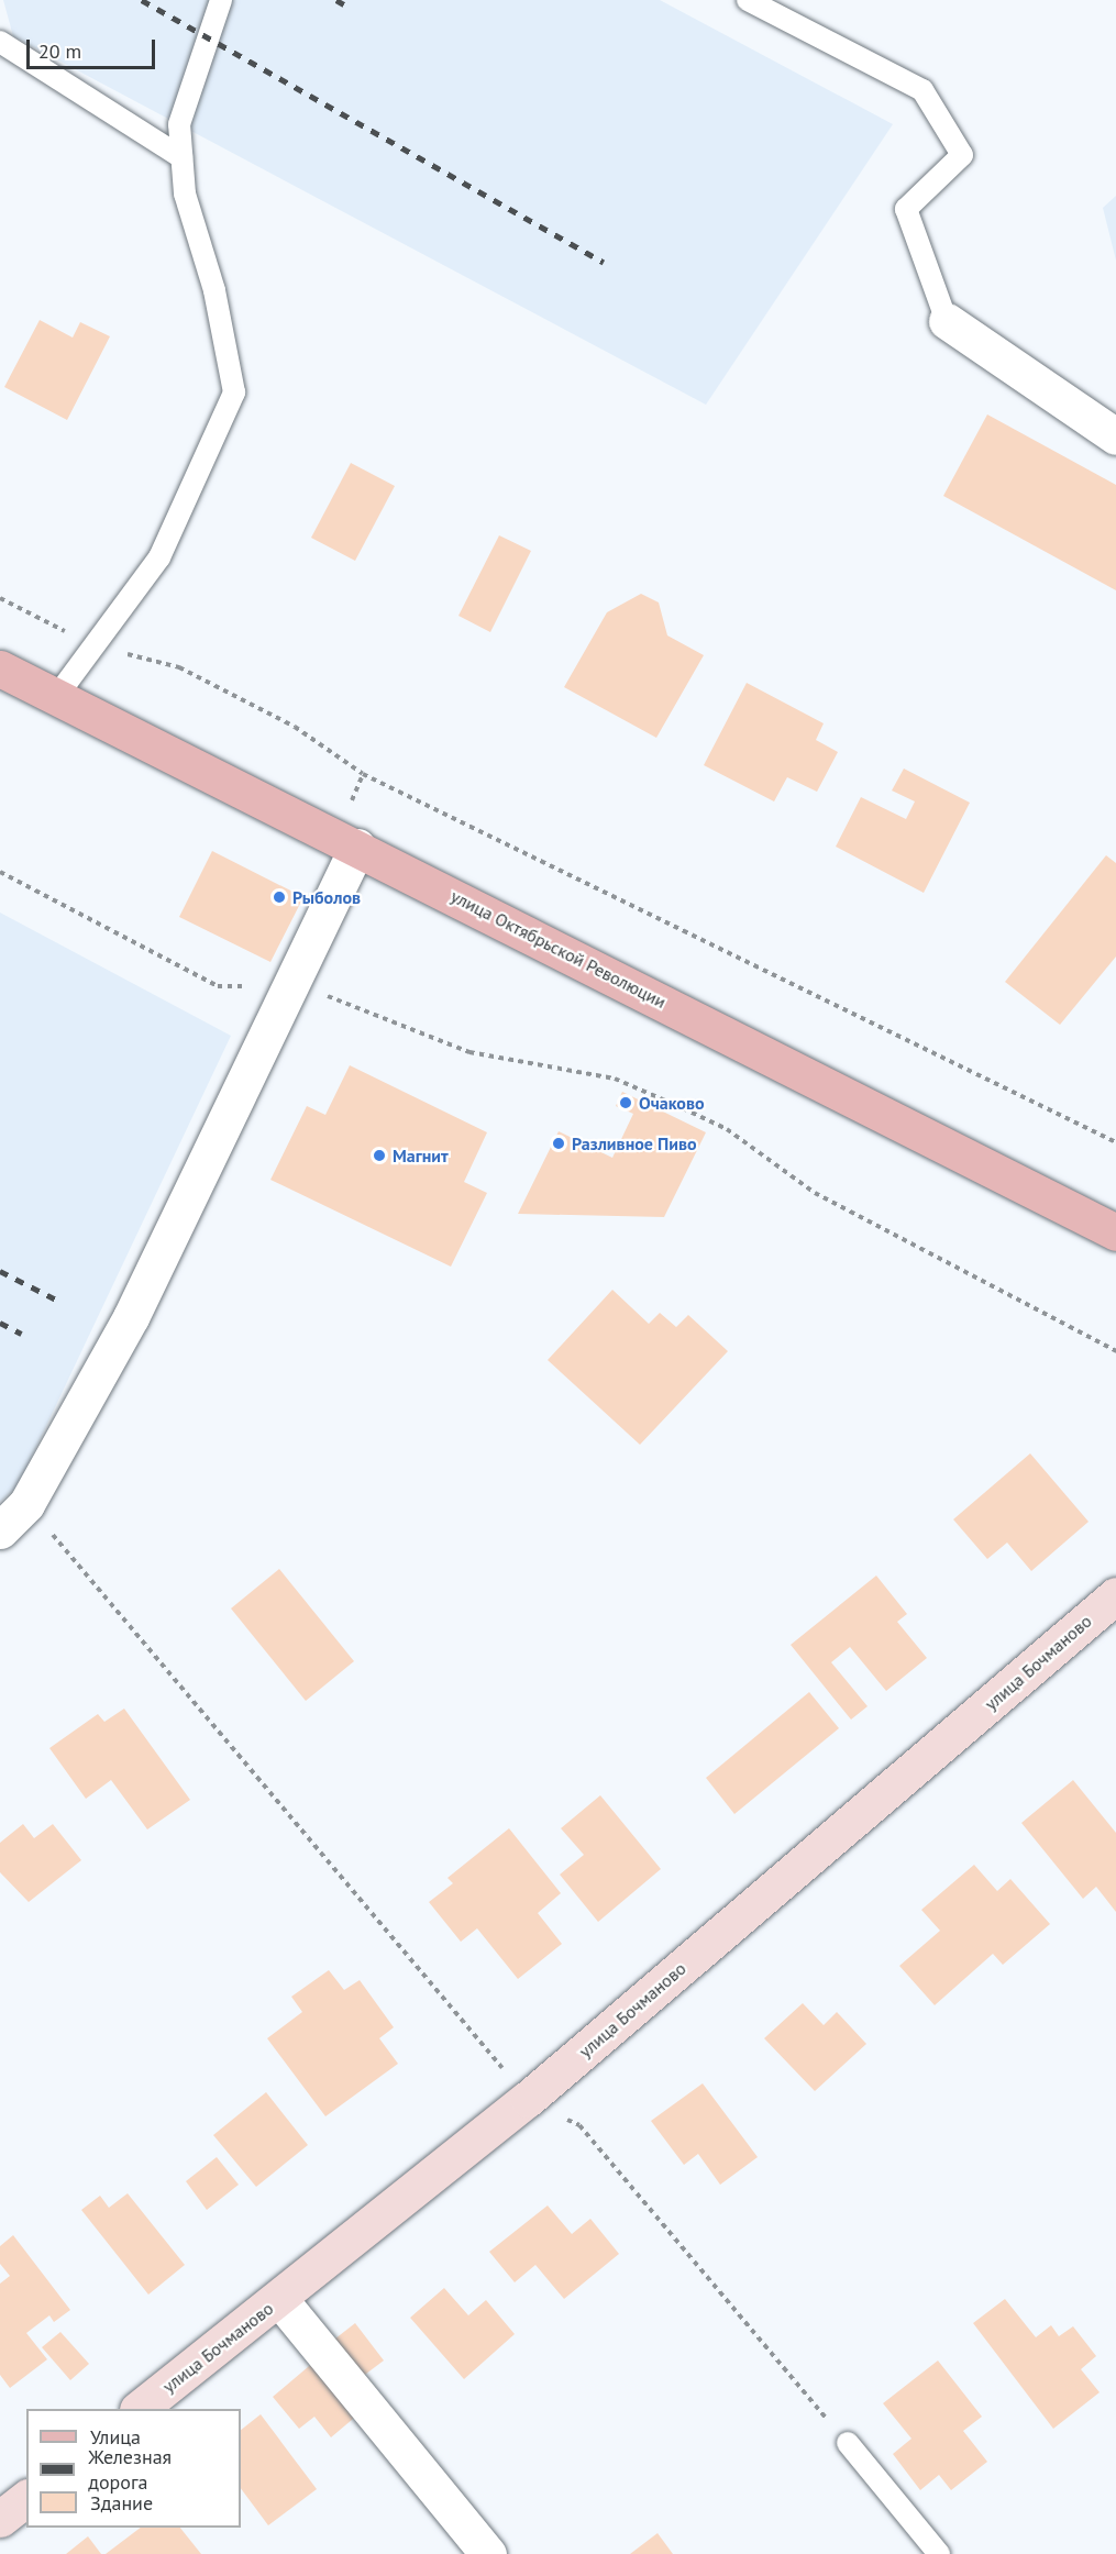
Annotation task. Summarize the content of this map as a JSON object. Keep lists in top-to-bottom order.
{
  "streets": {
    "main road": ["улица Октябрьской Революции", "улица Бочманово"]
  },
  "places": [
    "Рыболов",
    "Очаково",
    "Разливное Пиво",
    "Магнит"
  ],
  "legend": ["Улица", "Железная дорога", "Здание"],
  "scale_bar": "20 m"
}
